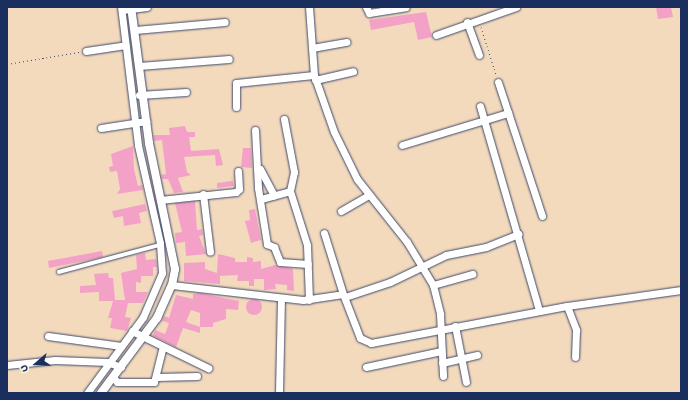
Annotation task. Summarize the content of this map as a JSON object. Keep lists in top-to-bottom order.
{
  "north": "left"
}
